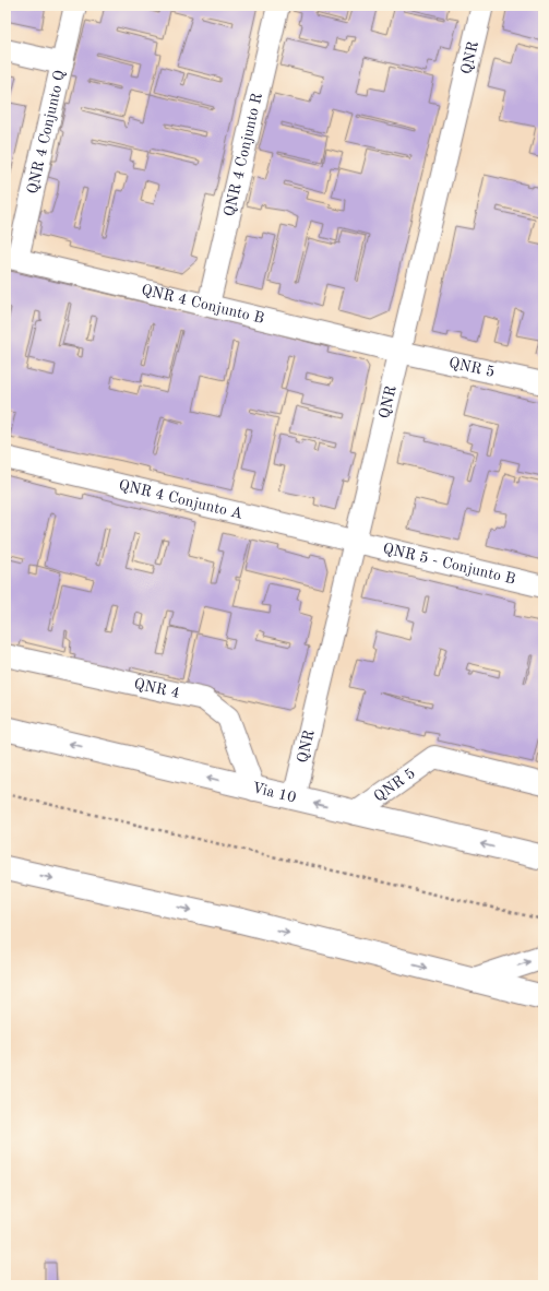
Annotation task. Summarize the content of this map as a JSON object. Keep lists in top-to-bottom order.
{
  "streets": {
    "main road": ["Via 10"],
    "street": [
      "QNR",
      "QNR 4 Conjunto Q",
      "QNR 4 Conjunto R",
      "QNR 4 Conjunto B",
      "QNR 5",
      "QNR 4 Conjunto A",
      "QNR 5 - Conjunto B",
      "QNR 4"
    ]
  },
  "crossings": [
    ["QNR", "QNR 4 Conjunto B"],
    ["QNR", "QNR 5"],
    ["QNR", "QNR 4 Conjunto A"],
    ["QNR", "QNR 5 - Conjunto B"],
    ["QNR", "Via 10"],
    ["QNR 4 Conjunto Q", "QNR 4 Conjunto B"],
    ["QNR 4 Conjunto R", "QNR 4 Conjunto B"],
    ["QNR 4 Conjunto B", "QNR 5"],
    ["QNR 5", "Via 10"],
    ["QNR 4 Conjunto A", "QNR 5 - Conjunto B"],
    ["QNR 4", "Via 10"]
  ]
}
